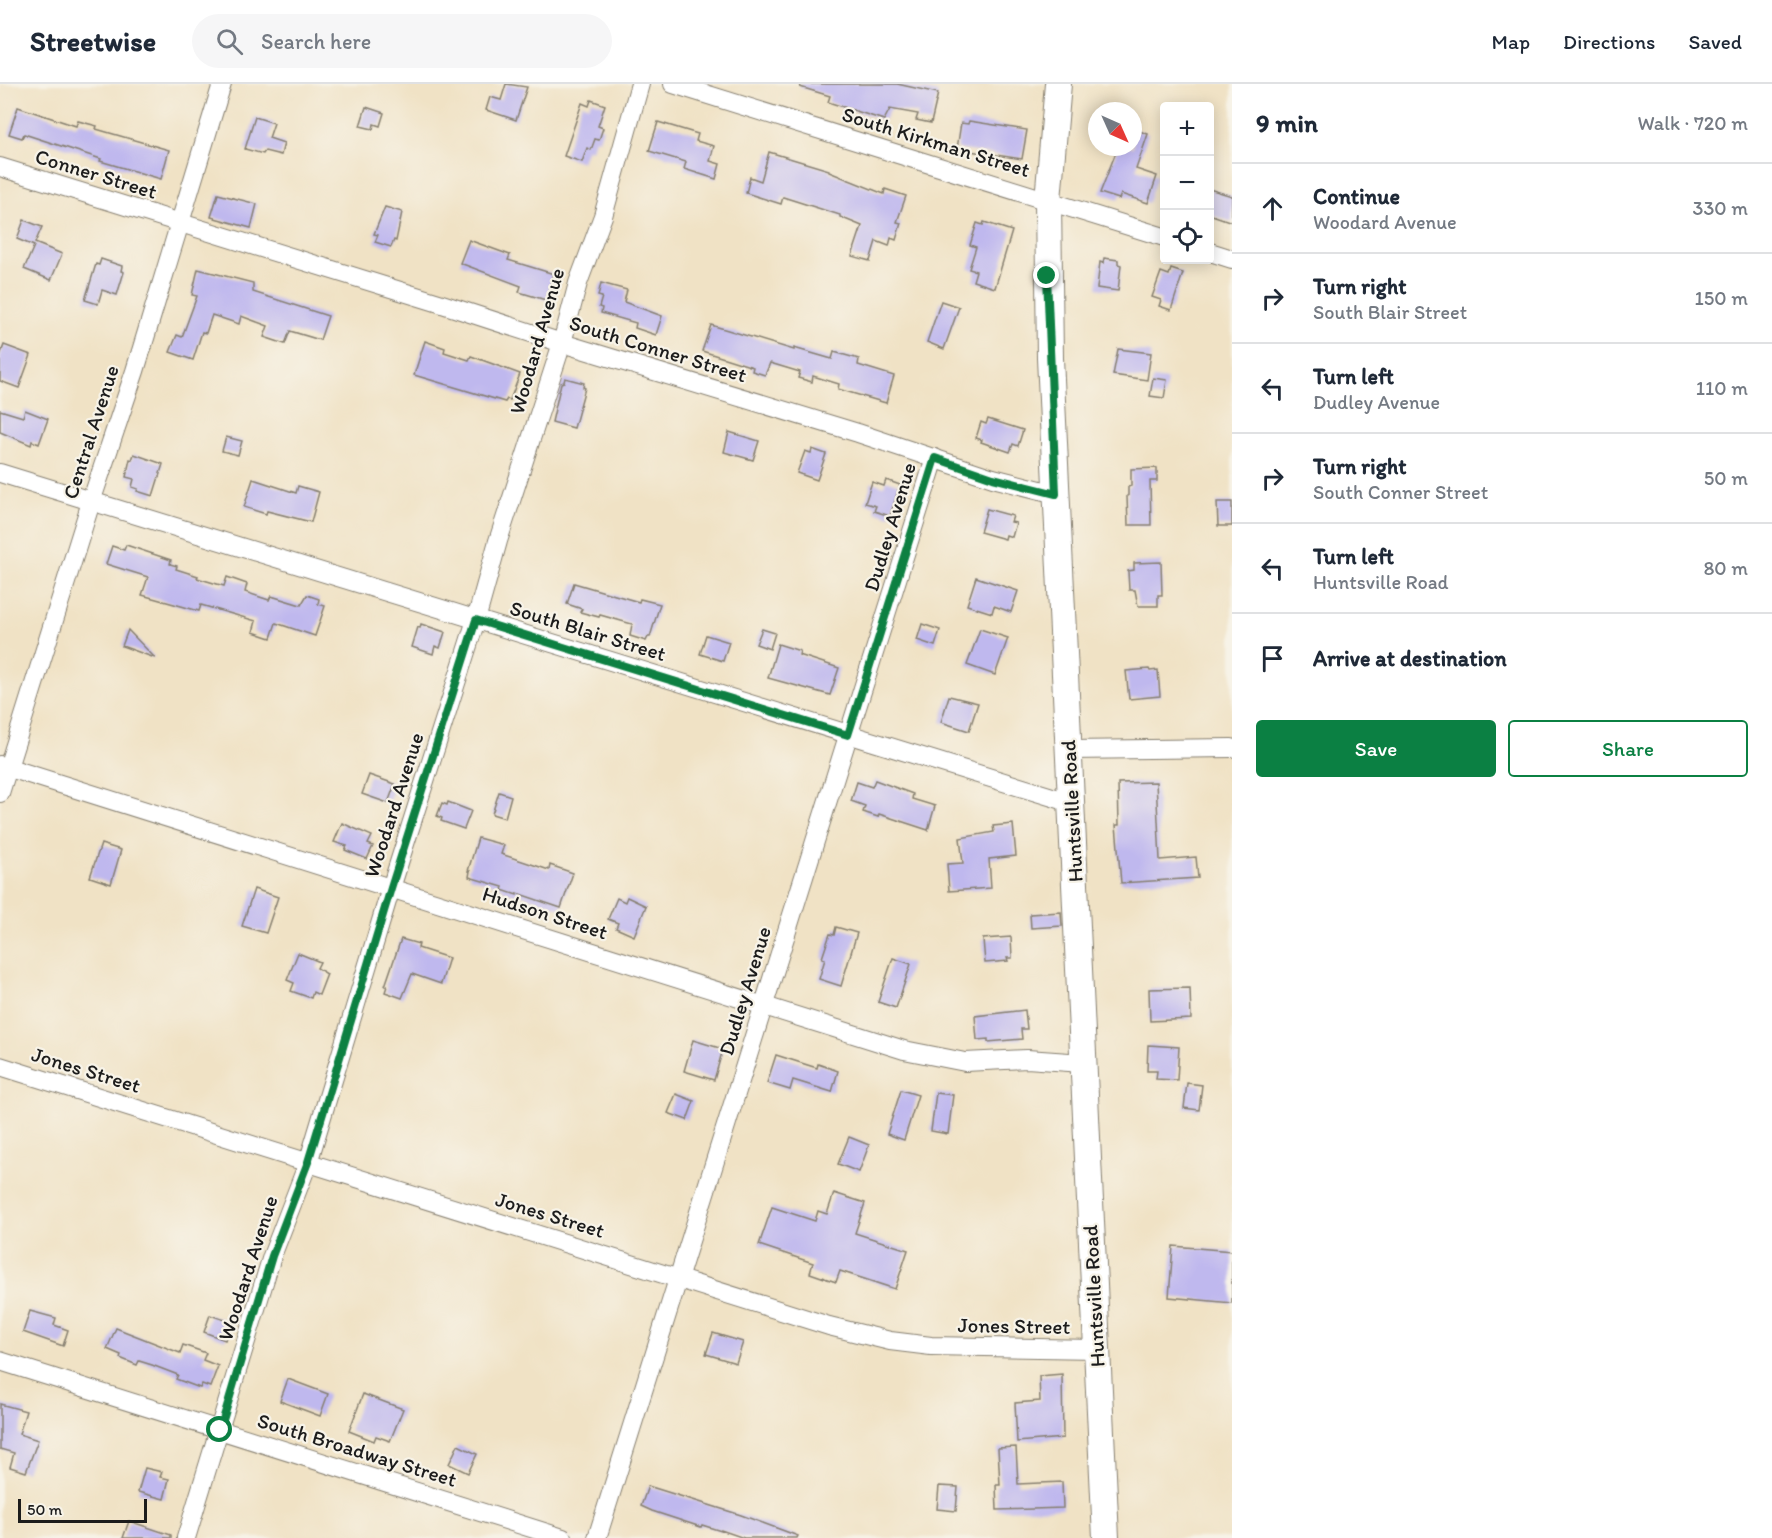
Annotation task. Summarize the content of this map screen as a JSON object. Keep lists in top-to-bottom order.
{
  "streets": {
    "main road": ["Huntsville Road"],
    "street": [
      "South Kirkman Street",
      "Conner Street",
      "Woodard Avenue",
      "South Conner Street",
      "Central Avenue",
      "Dudley Avenue",
      "South Blair Street",
      "Hudson Street",
      "Jones Street",
      "South Broadway Street"
    ]
  },
  "crossings": [
    ["South Kirkman Street", "Huntsville Road"],
    ["Conner Street", "South Conner Street"],
    ["Conner Street", "Central Avenue"],
    ["Woodard Avenue", "South Conner Street"],
    ["Woodard Avenue", "South Blair Street"],
    ["Woodard Avenue", "Hudson Street"],
    ["Woodard Avenue", "Jones Street"],
    ["Woodard Avenue", "South Broadway Street"],
    ["South Conner Street", "Central Avenue"],
    ["South Conner Street", "Dudley Avenue"],
    ["South Conner Street", "Huntsville Road"],
    ["Central Avenue", "South Blair Street"],
    ["Central Avenue", "Hudson Street"],
    ["Dudley Avenue", "South Blair Street"],
    ["Dudley Avenue", "Hudson Street"],
    ["Dudley Avenue", "Jones Street"],
    ["South Blair Street", "Huntsville Road"],
    ["Huntsville Road", "Hudson Street"],
    ["Huntsville Road", "Jones Street"]
  ],
  "scale_bar": "50 m",
  "north": "bottom right",
  "page": {
    "header": "Streetwise",
    "search": "Search here",
    "nav": ["Map", "Directions", "Saved"],
    "heading": ["9 min", "Walk · 720 m"],
    "map_buttons": ["+", "−"],
    "list": [
      ["Continue", "Woodard Avenue", "330 m"],
      ["Turn right", "South Blair Street", "150 m"],
      ["Turn left", "Dudley Avenue", "110 m"],
      ["Turn right", "South Conner Street", "50 m"],
      ["Turn left", "Huntsville Road", "80 m"],
      "Arrive at destination"
    ],
    "buttons": ["Save", "Share"],
    "scale": "50 m"
  }
}
